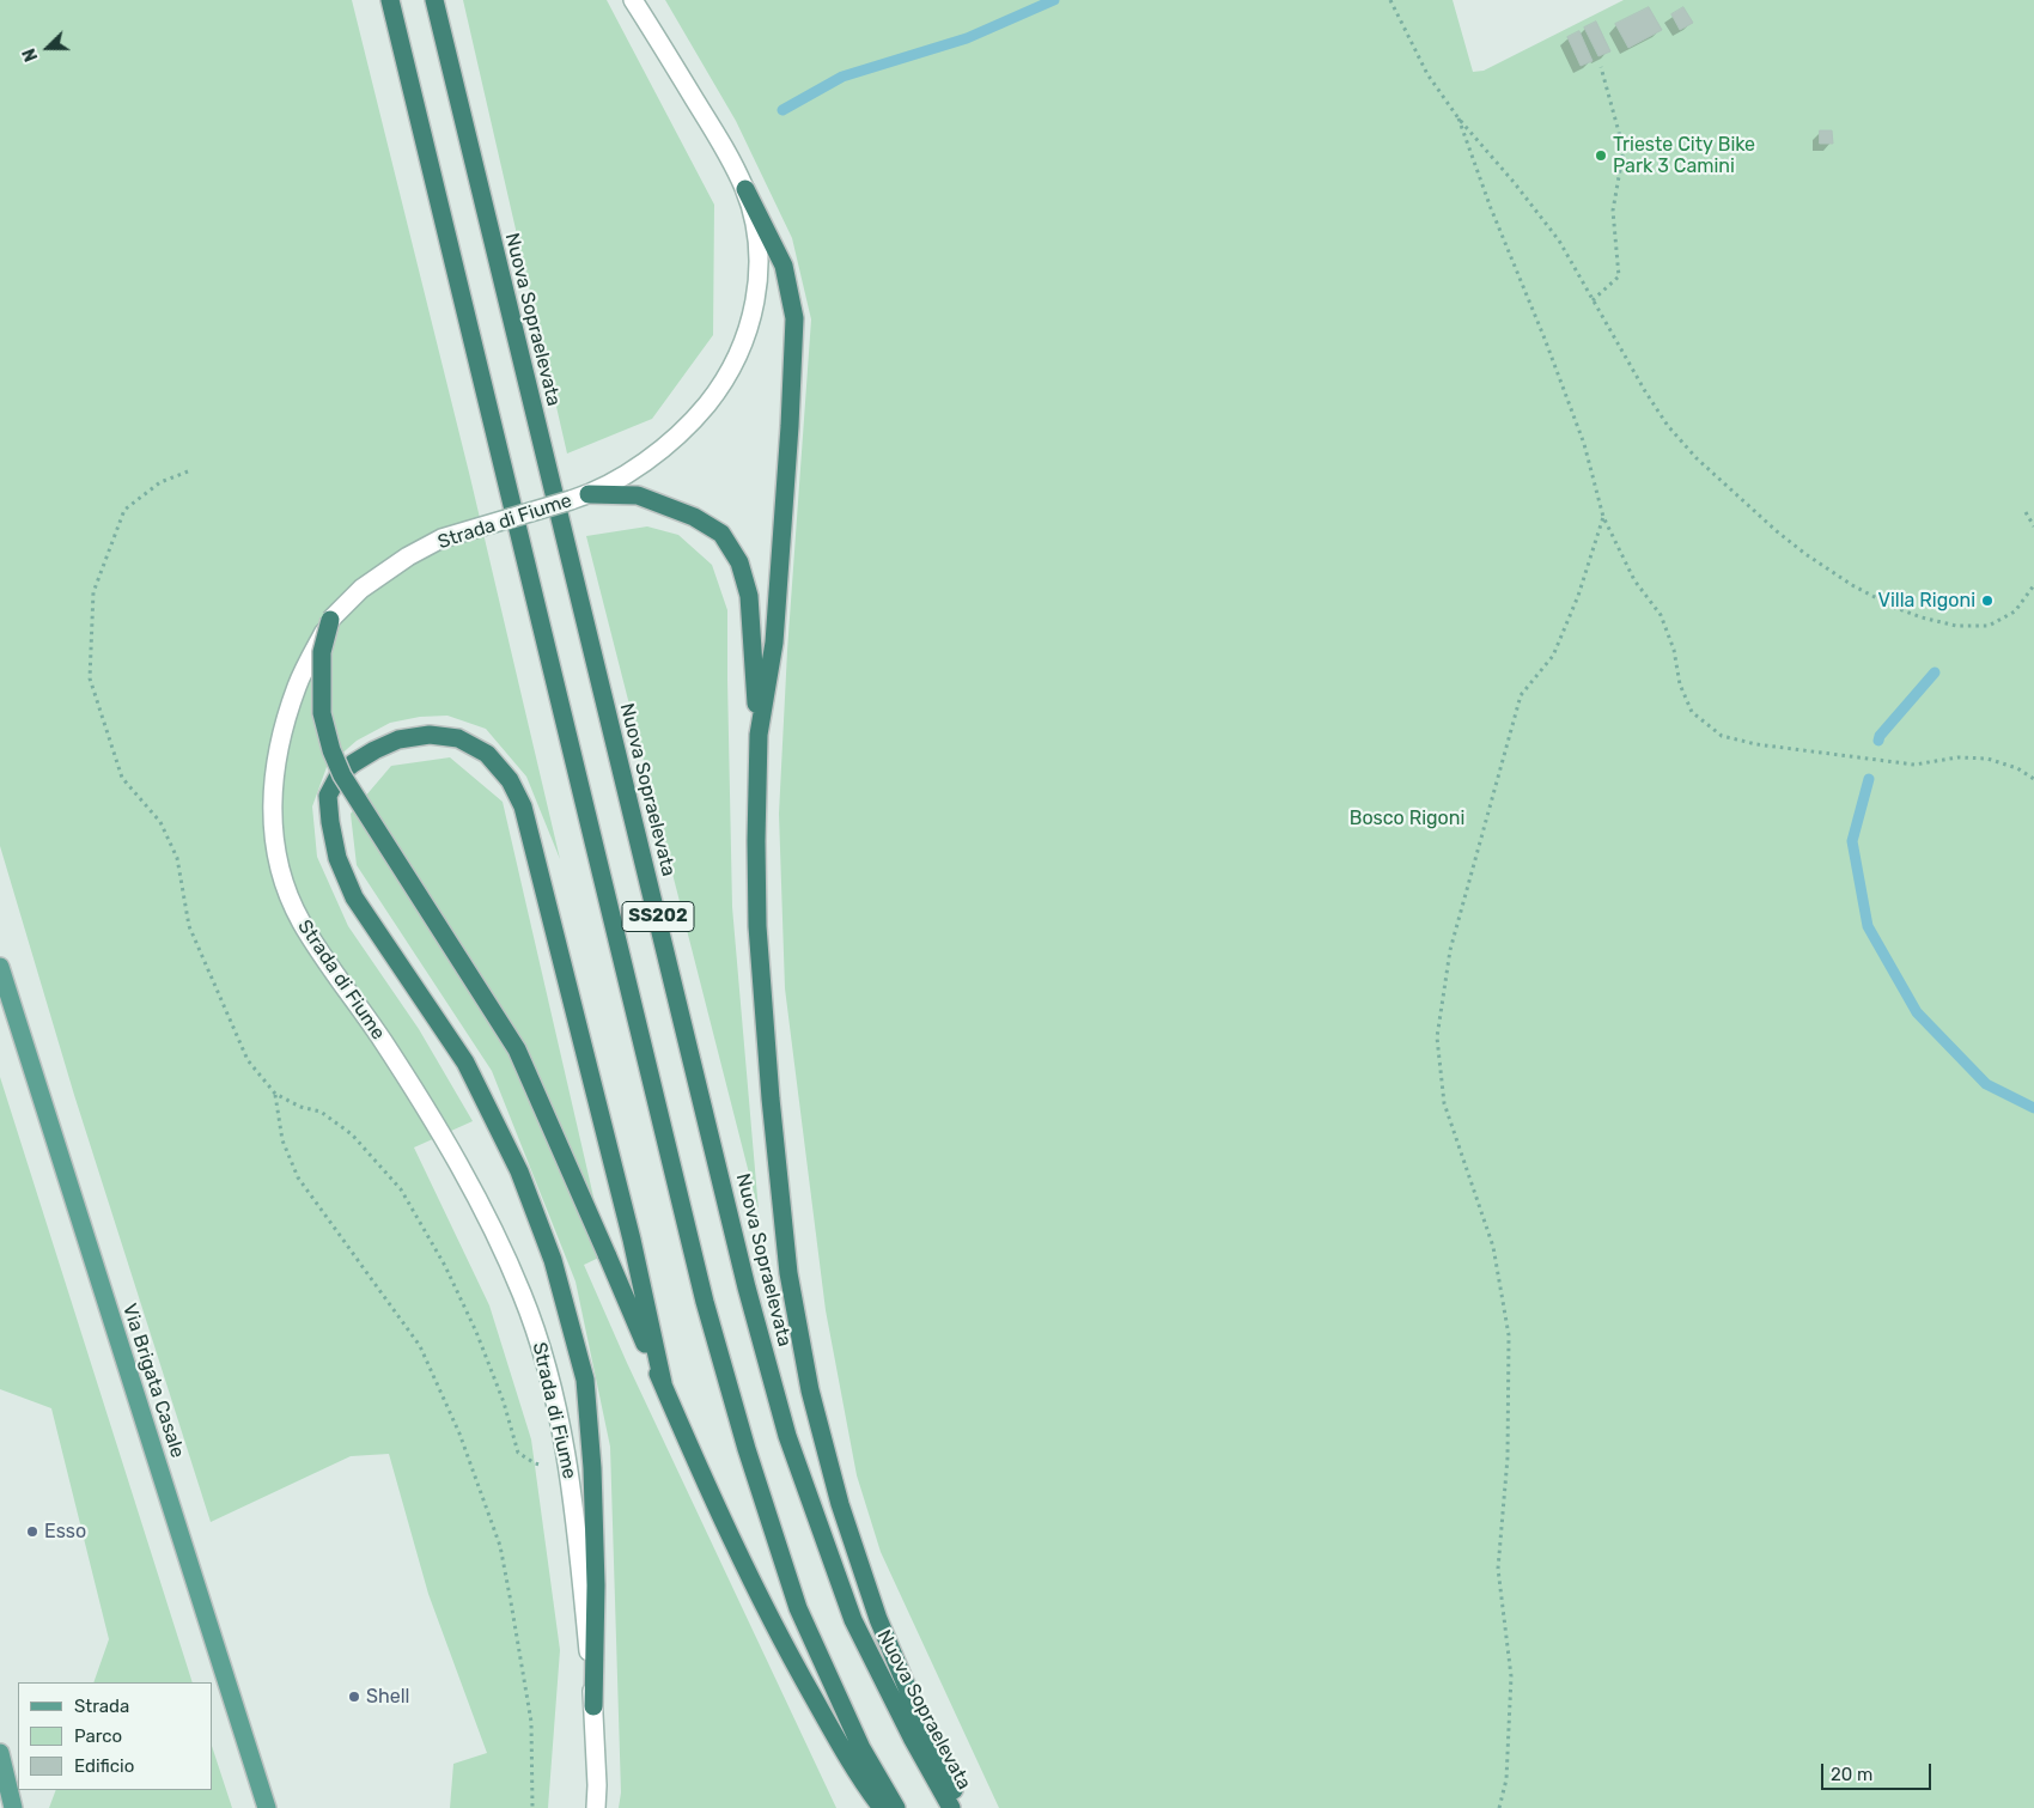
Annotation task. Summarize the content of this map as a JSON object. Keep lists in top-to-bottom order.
{
  "streets": {
    "highway": ["Nuova Sopraelevata", "SS202"],
    "main road": ["Strada di Fiume", "Via Brigata Casale"]
  },
  "parks": ["Bosco Rigoni"],
  "places": [
    "Trieste City Bike Park 3 Camini",
    "Villa Rigoni",
    "Esso",
    "Shell"
  ],
  "legend": ["Strada", "Parco", "Edificio"],
  "scale_bar": "20 m",
  "north": "left"
}
